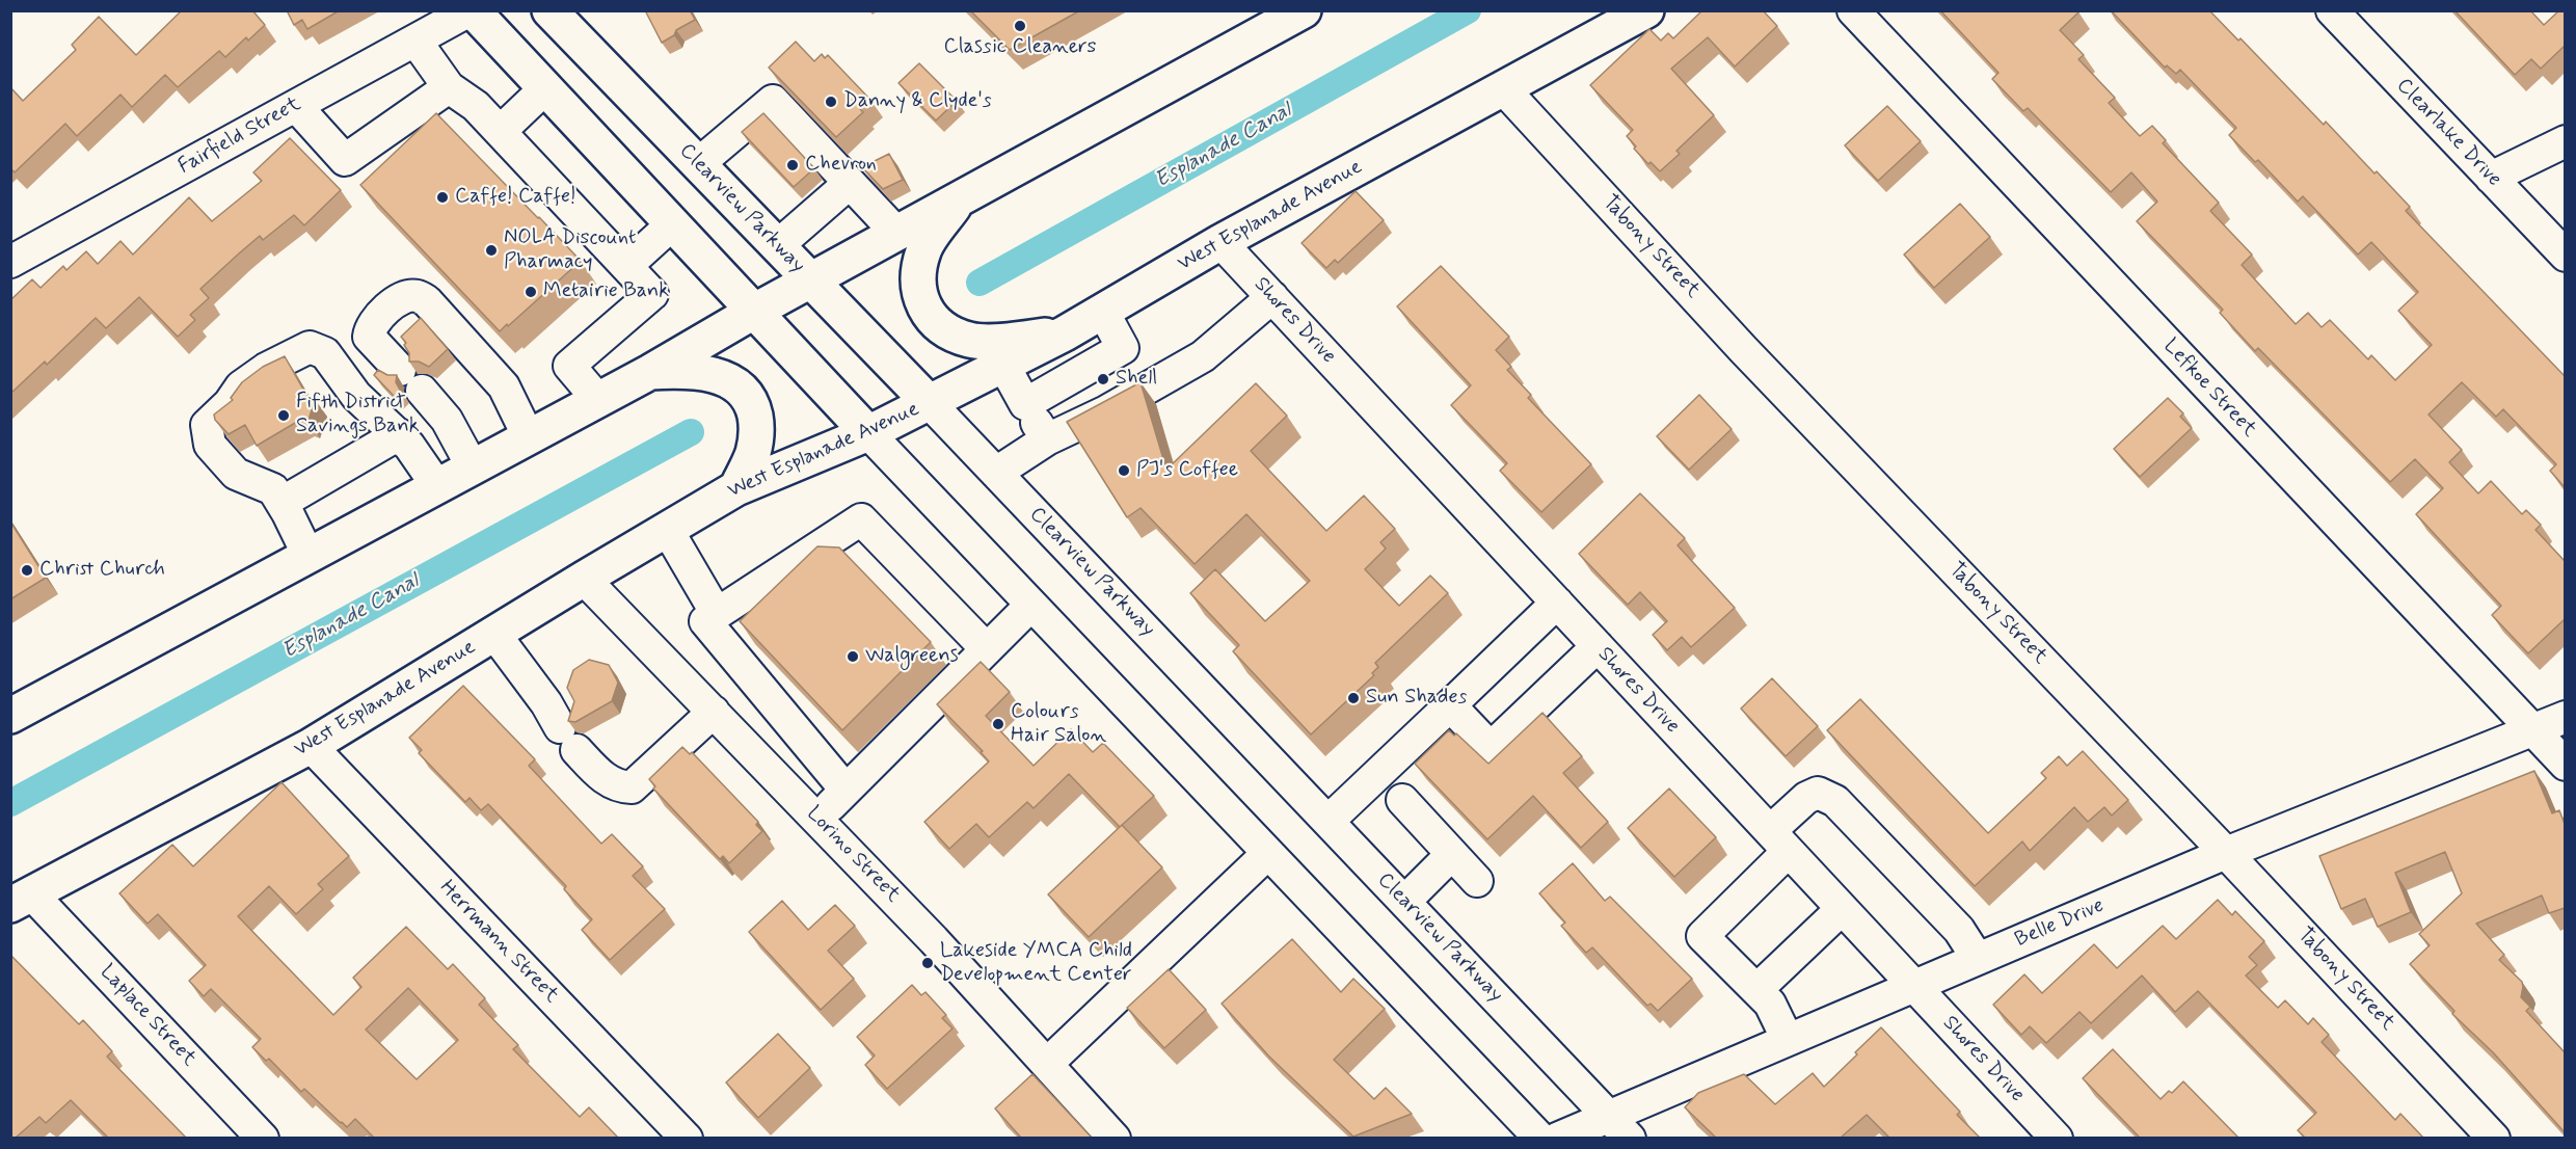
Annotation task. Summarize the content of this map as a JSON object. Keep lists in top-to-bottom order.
{
  "streets": {
    "main road": ["Clearview Parkway", "West Esplanade Avenue"],
    "street": [
      "Clearlake Drive",
      "Fairfield Street",
      "Tabony Street",
      "Shores Drive",
      "Lefkoe Street",
      "Lorino Street",
      "Belle Drive",
      "Herrmann Street",
      "Laplace Street"
    ]
  },
  "crossings": [
    ["Clearview Parkway", "West Esplanade Avenue"],
    ["Clearview Parkway", "Belle Drive"],
    ["West Esplanade Avenue", "Tabony Street"],
    ["West Esplanade Avenue", "Shores Drive"],
    ["West Esplanade Avenue", "Lorino Street"],
    ["West Esplanade Avenue", "Herrmann Street"],
    ["West Esplanade Avenue", "Laplace Street"],
    ["Tabony Street", "Belle Drive"],
    ["Shores Drive", "Belle Drive"],
    ["Lefkoe Street", "Belle Drive"]
  ],
  "water": ["Esplanade Canal"],
  "places": [
    "Classic Cleaners",
    "Danny & Clyde's",
    "Chevron",
    "Caffe! Caffe!",
    "NOLA Discount Pharmacy",
    "Metairie Bank",
    "Shell",
    "Fifth District Savings Bank",
    "PJ's Coffee",
    "Christ Church",
    "Walgreens",
    "Sun Shades",
    "Colours Hair Salon",
    "Lakeside YMCA Child Development Center"
  ]
}
